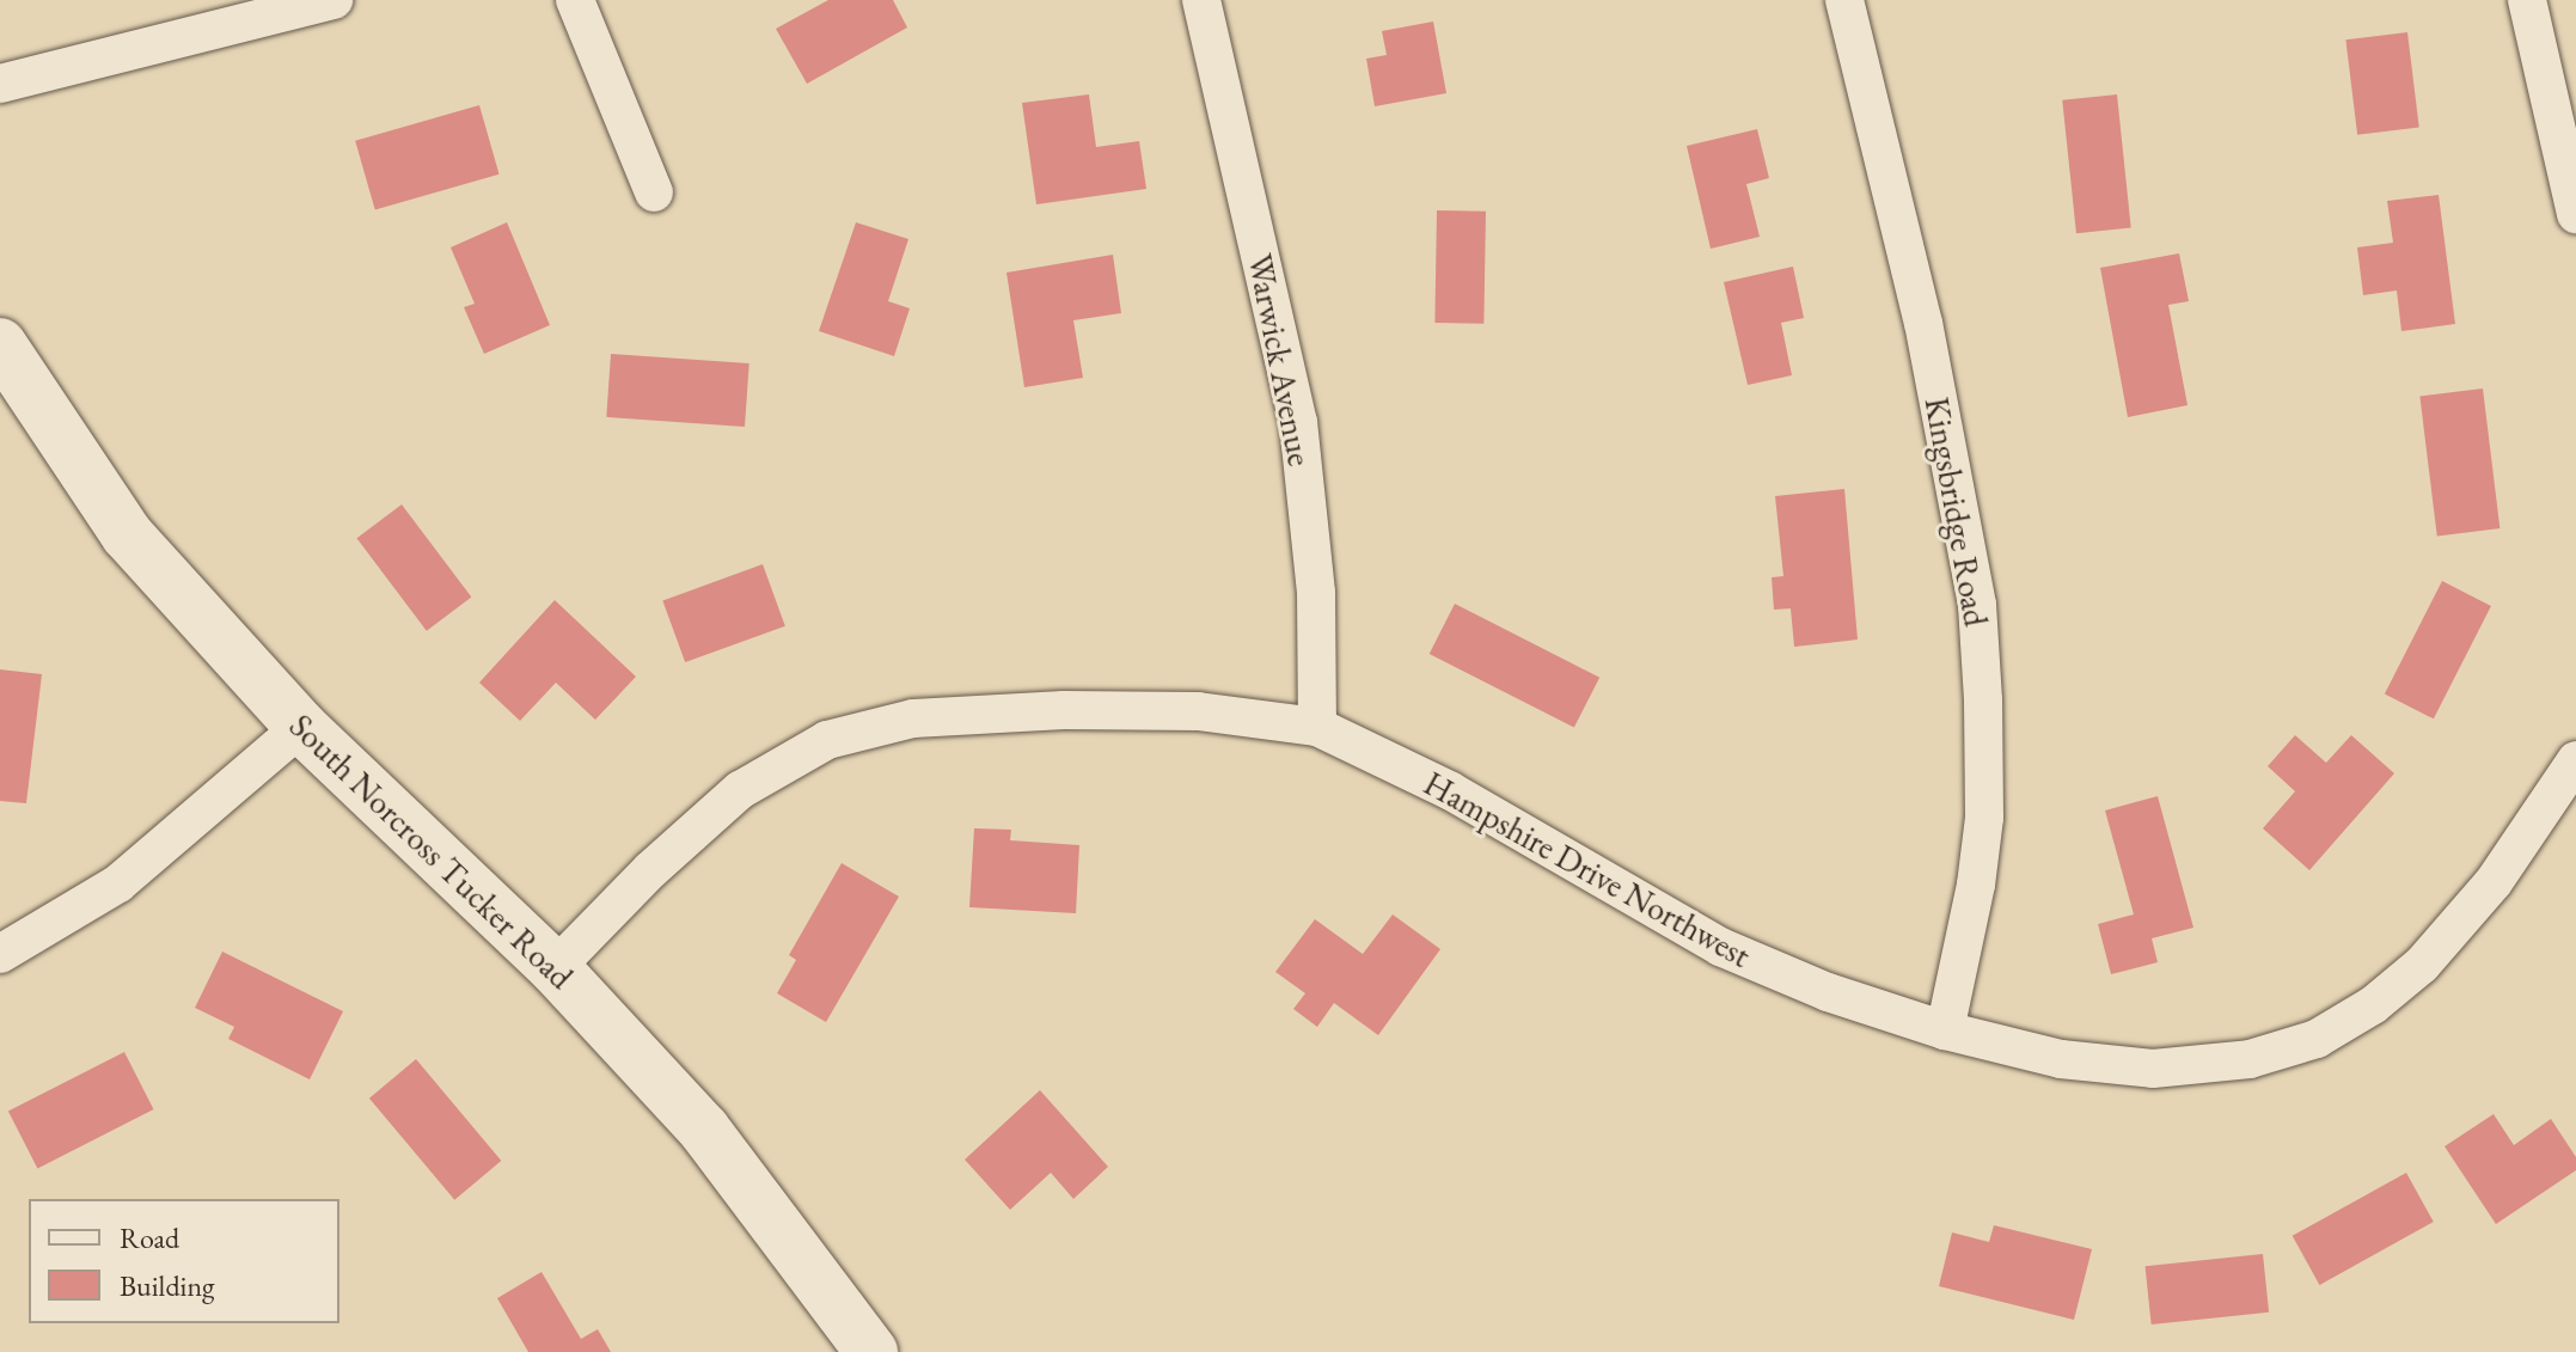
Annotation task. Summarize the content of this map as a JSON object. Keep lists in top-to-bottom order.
{
  "streets": {
    "main road": ["South Norcross Tucker Road"],
    "street": ["Warwick Avenue", "Kingsbridge Road", "Hampshire Drive Northwest"]
  },
  "crossings": [
    ["Warwick Avenue", "Hampshire Drive Northwest"],
    ["Kingsbridge Road", "Hampshire Drive Northwest"],
    ["South Norcross Tucker Road", "Hampshire Drive Northwest"]
  ],
  "legend": ["Road", "Building"]
}
